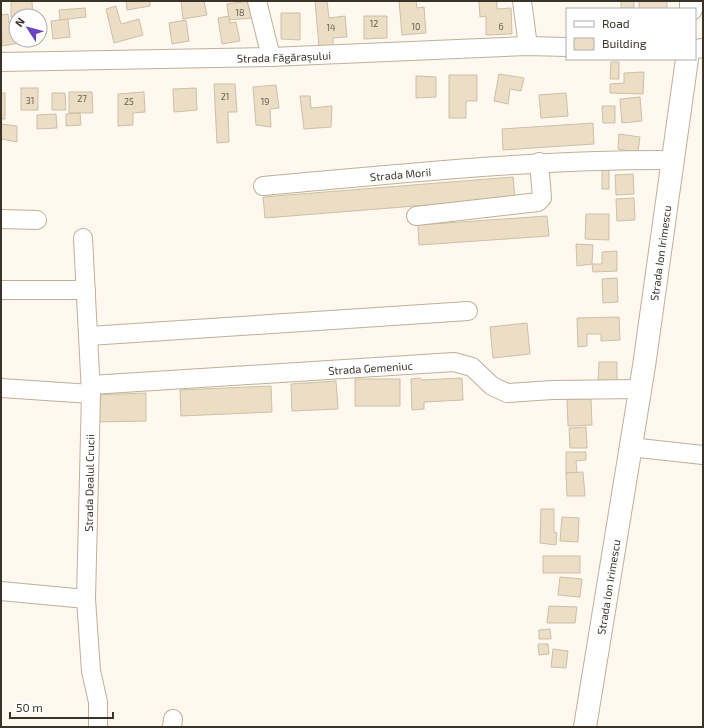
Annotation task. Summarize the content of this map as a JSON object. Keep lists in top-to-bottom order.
{
  "streets": {
    "main road": ["Strada Ion Irimescu"],
    "street": [
      "Strada Făgărașului",
      "Strada Morii",
      "Strada Gemeniuc",
      "Strada Dealul Crucii"
    ]
  },
  "crossings": [
    ["Strada Morii", "Strada Ion Irimescu"],
    ["Strada Ion Irimescu", "Strada Gemeniuc"],
    ["Strada Gemeniuc", "Strada Dealul Crucii"]
  ],
  "house_numbers": [
    "18",
    "12",
    "10",
    "6",
    "14",
    "21",
    "27",
    "31",
    "25",
    "19"
  ],
  "legend": ["Road", "Building"],
  "scale_bar": "50 m",
  "north": "top left"
}
